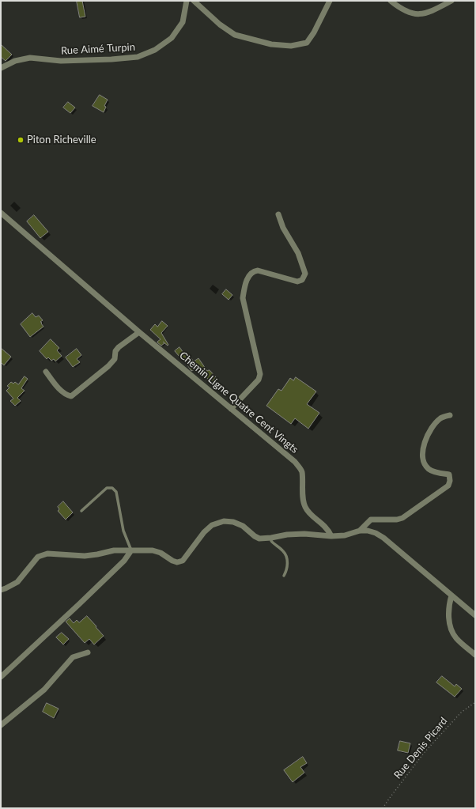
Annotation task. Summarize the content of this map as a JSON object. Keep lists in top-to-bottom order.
{
  "streets": {
    "street": ["Rue Aimé Turpin", "Chemin Ligne Quatre Cent Vingts"],
    "path": ["Rue Denis Picard"]
  },
  "places": ["Piton Richeville"]
}
